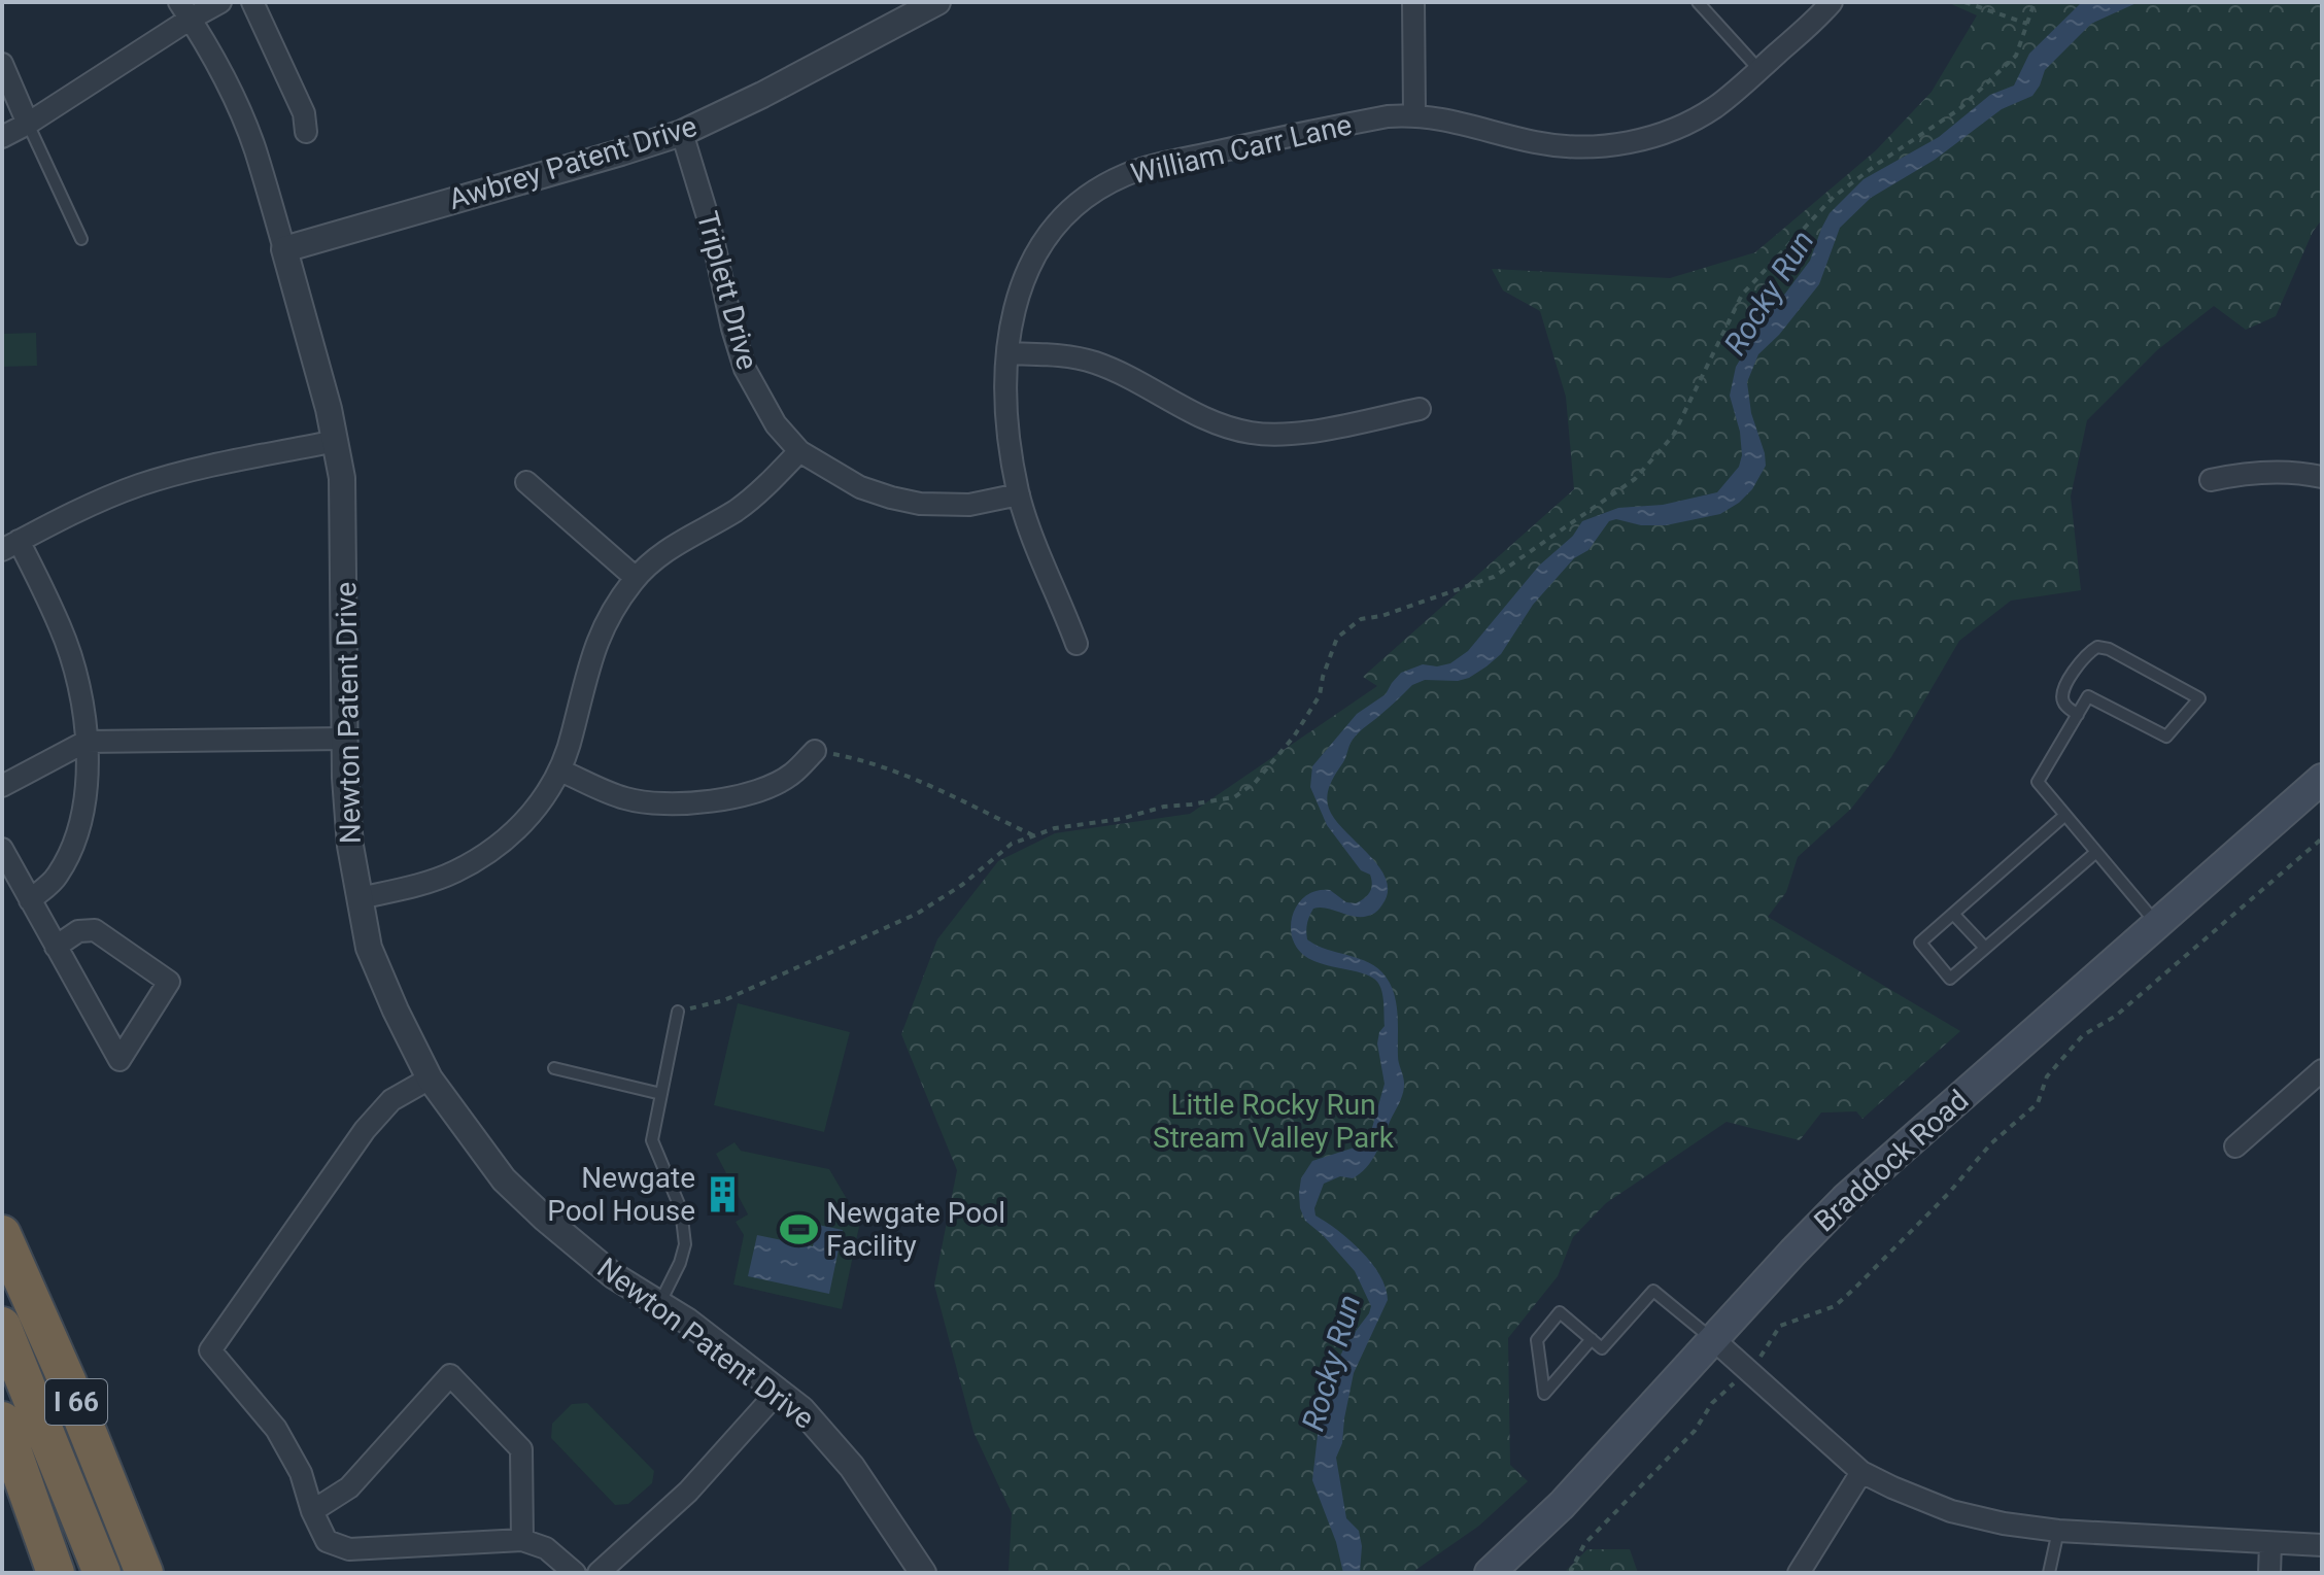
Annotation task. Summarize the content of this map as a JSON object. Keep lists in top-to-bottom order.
{
  "streets": {
    "highway": ["I 66"],
    "main road": ["Braddock Road"],
    "street": [
      "William Carr Lane",
      "Awbrey Patent Drive",
      "Triplett Drive",
      "Newton Patent Drive"
    ]
  },
  "crossings": [
    ["William Carr Lane", "Triplett Drive"],
    ["Awbrey Patent Drive", "Triplett Drive"],
    ["Awbrey Patent Drive", "Newton Patent Drive"]
  ],
  "water": ["Rocky Run"],
  "parks": ["Little Rocky Run Stream Valley Park"],
  "places": {
    "building": ["Newgate Pool House"],
    "sports": ["Newgate Pool Facility"]
  }
}
